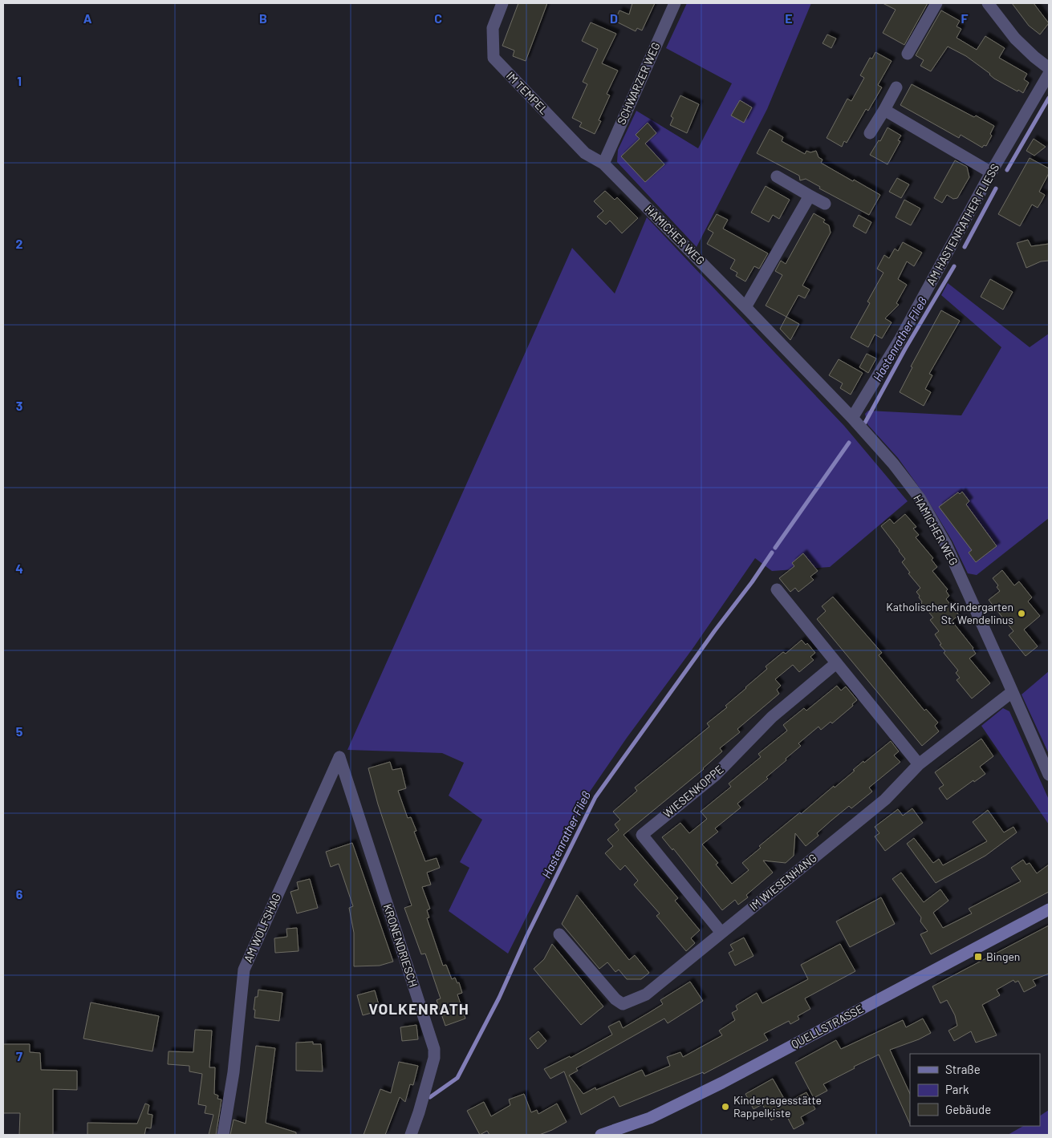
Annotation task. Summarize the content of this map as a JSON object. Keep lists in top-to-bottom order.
{
  "streets": {
    "main road": ["QUELLSTRASSE"],
    "street": [
      "SCHWARZER WEG",
      "IM TEMPEL",
      "AM HASTENRATHER FLIESS",
      "HAMICHER WEG",
      "WIESENKOPPE",
      "IM WIESENHANG",
      "AM WOLFSHAG",
      "KRONENDRIESCH"
    ]
  },
  "crossings": [
    ["SCHWARZER WEG", "IM TEMPEL"],
    ["SCHWARZER WEG", "HAMICHER WEG"],
    ["IM TEMPEL", "HAMICHER WEG"],
    ["AM HASTENRATHER FLIESS", "HAMICHER WEG"],
    ["HAMICHER WEG", "IM WIESENHANG"],
    ["WIESENKOPPE", "IM WIESENHANG"],
    ["AM WOLFSHAG", "KRONENDRIESCH"]
  ],
  "districts": ["VOLKENRATH"],
  "water": ["Hastenrather Fließ"],
  "places": {
    "other": ["Katholischer Kindergarten St. Wendelinus", "Kindertagesstätte Rappelkiste"],
    "transit": ["Bingen"]
  },
  "legend": ["Straße", "Park", "Gebäude"],
  "grid": {
    "columns": [
      "A",
      "B",
      "C",
      "D",
      "E",
      "F"
    ],
    "rows": [
      "1",
      "2",
      "3",
      "4",
      "5",
      "6",
      "7"
    ]
  }
}
